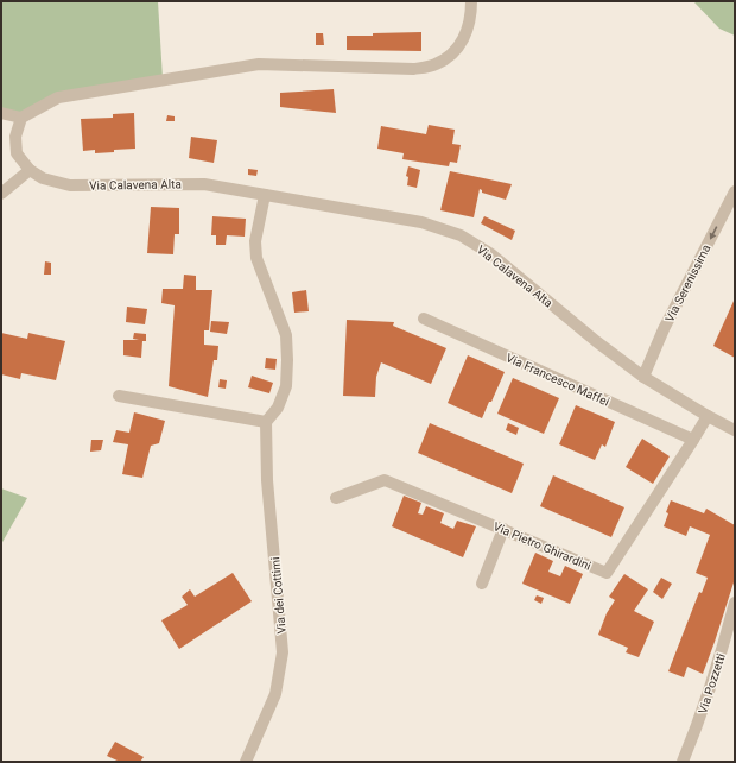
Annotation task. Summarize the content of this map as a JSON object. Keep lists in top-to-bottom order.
{
  "streets": {
    "street": [
      "Via Calavena Alta",
      "Via Serenissima",
      "Via Francesco Maffei",
      "Via Pietro Ghirardini",
      "Via dei Cottimi",
      "Via Pozzetti"
    ]
  },
  "crossings": [
    ["Via Calavena Alta", "Via Serenissima"],
    ["Via Calavena Alta", "Via Pietro Ghirardini"],
    ["Via Francesco Maffei", "Via Pietro Ghirardini"]
  ],
  "one_way": ["Via Serenissima"]
}
